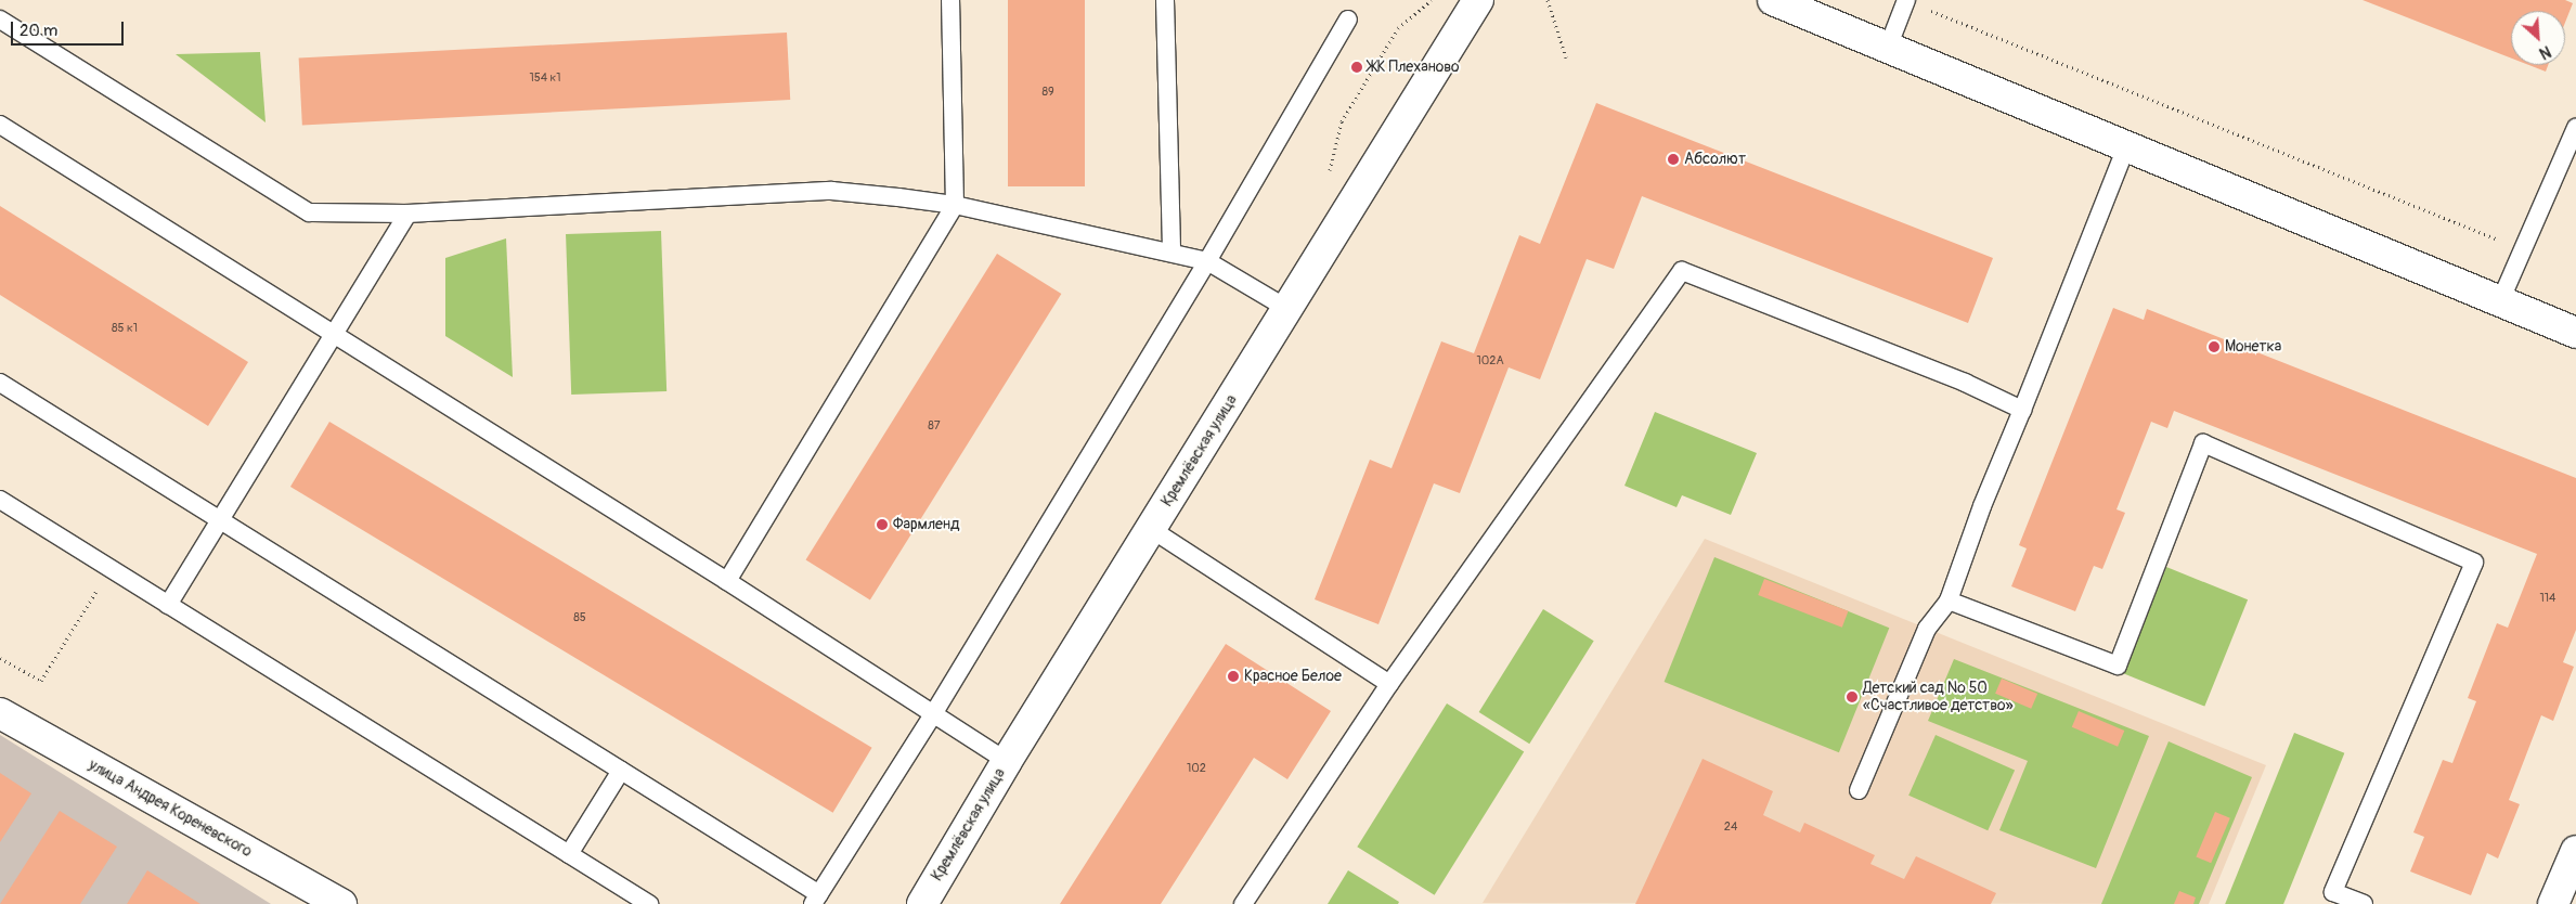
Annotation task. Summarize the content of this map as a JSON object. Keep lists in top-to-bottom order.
{
  "streets": {
    "street": ["Кремлёвская улица", "улица Андрея Кореневского"]
  },
  "places": [
    "ЖК Плеханово",
    "Абсолют",
    "Монетка",
    "Фармленд",
    "Красное Белое",
    "Детский сад № 50 «Счастливое детство»"
  ],
  "house_numbers": [
    "154 к1",
    "89",
    "85 к1",
    "102А",
    "87",
    "114",
    "85",
    "102",
    "24"
  ],
  "scale_bar": "20 m",
  "north": "bottom right"
}
